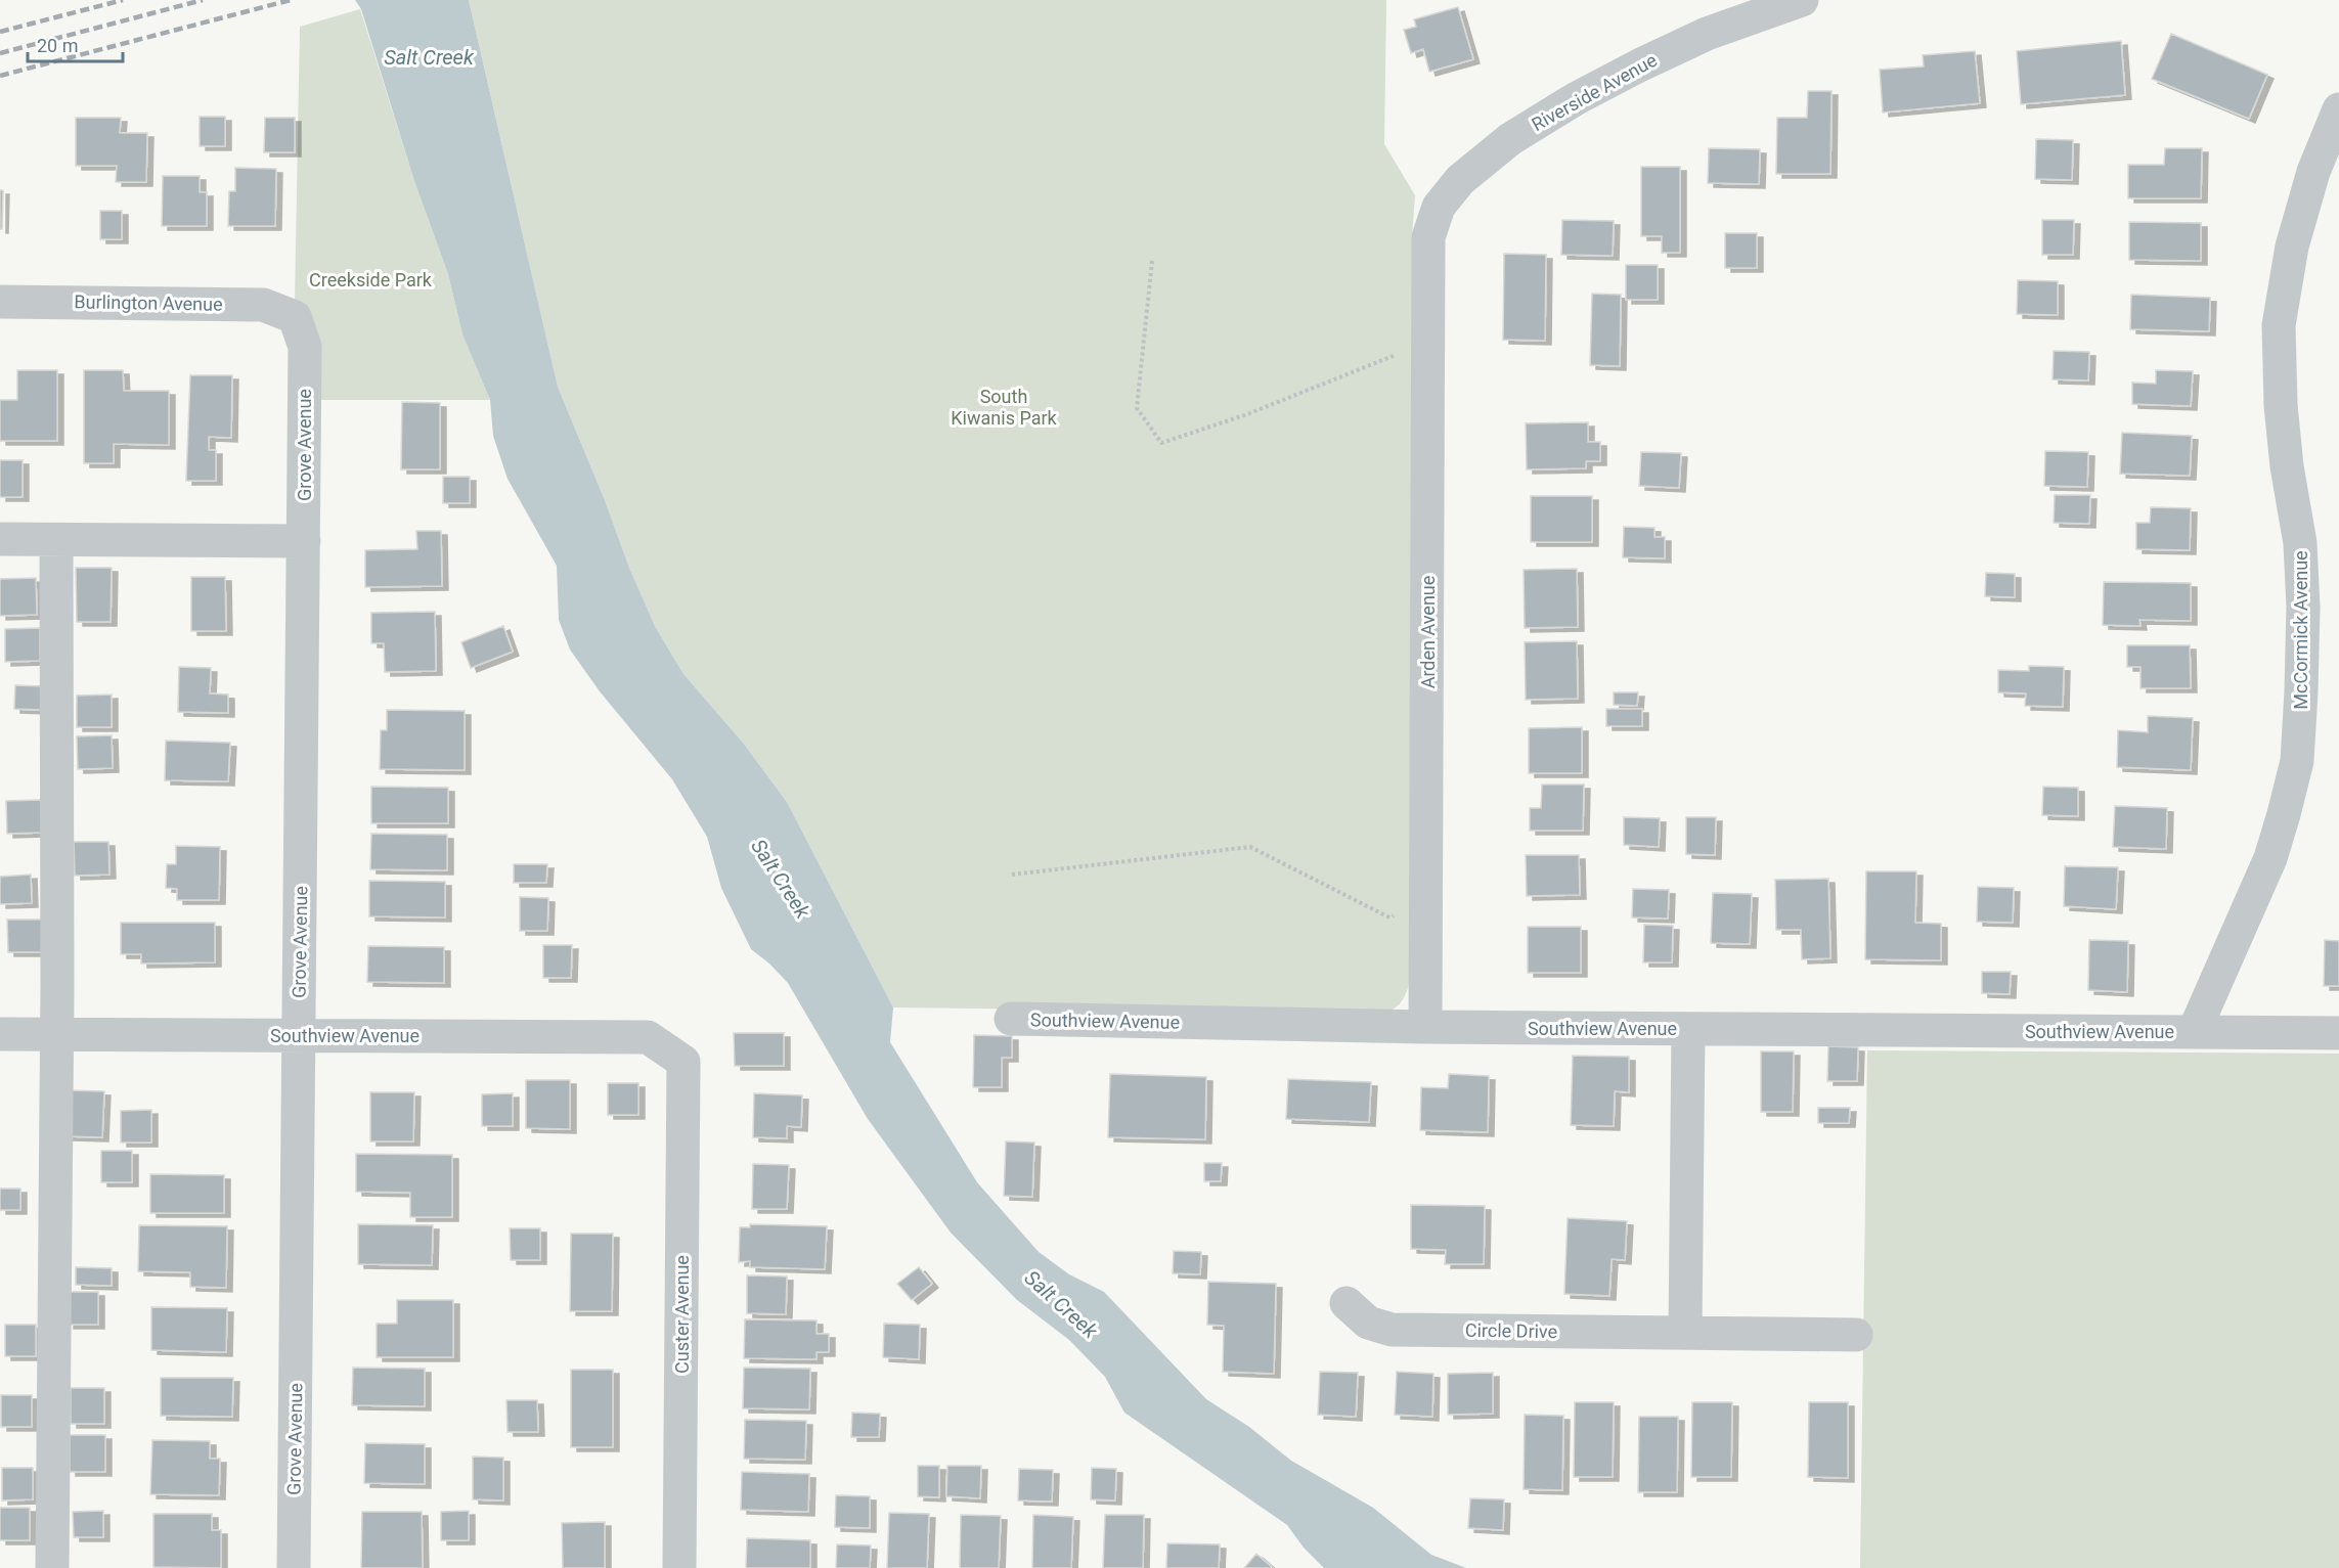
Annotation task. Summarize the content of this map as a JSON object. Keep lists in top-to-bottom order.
{
  "streets": {
    "street": [
      "Riverside Avenue",
      "Burlington Avenue",
      "Grove Avenue",
      "McCormick Avenue",
      "Arden Avenue",
      "Southview Avenue",
      "Custer Avenue",
      "Circle Drive"
    ]
  },
  "crossings": [
    ["Riverside Avenue", "Arden Avenue"],
    ["Burlington Avenue", "Grove Avenue"],
    ["Grove Avenue", "Southview Avenue"],
    ["McCormick Avenue", "Southview Avenue"],
    ["Arden Avenue", "Southview Avenue"],
    ["Southview Avenue", "Custer Avenue"]
  ],
  "water": ["Salt Creek"],
  "parks": ["Creekside Park", "South Kiwanis Park"],
  "scale_bar": "20 m"
}
